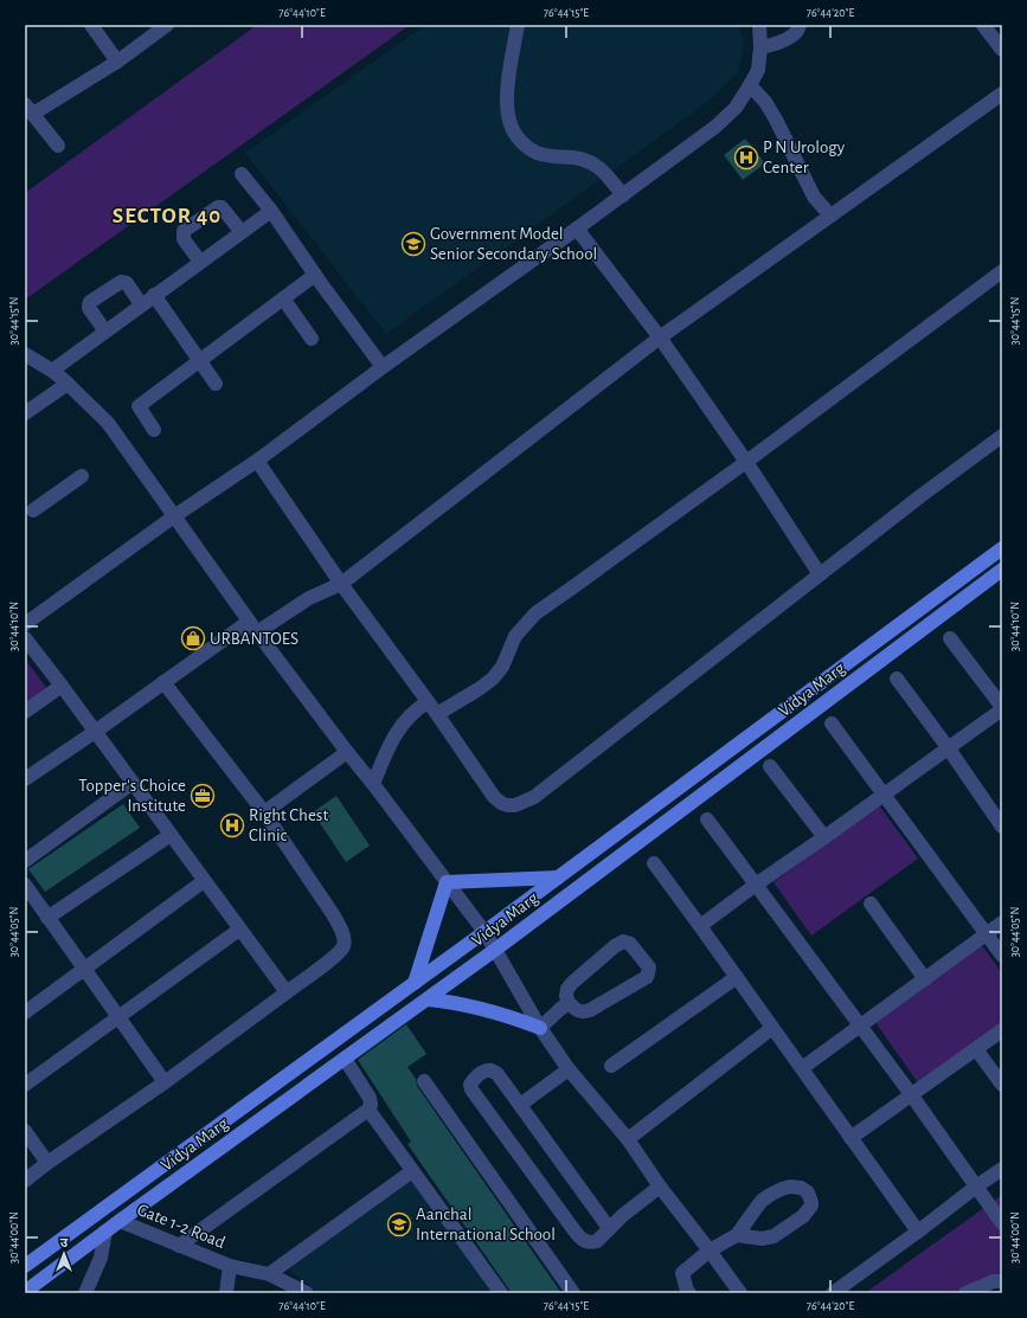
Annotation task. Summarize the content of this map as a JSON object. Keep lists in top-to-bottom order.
{
  "streets": {
    "main road": ["Vidya Marg"],
    "street": ["Gate 1-2 Road"]
  },
  "crossings": [
    ["Vidya Marg", "Gate 1-2 Road"]
  ],
  "districts": ["SECTOR 40"],
  "places": {
    "hospital": ["P N Urology Center", "Right Chest Clinic"],
    "school or university": ["Government Model Senior Secondary School", "Aanchal International School"],
    "shop": ["URBANTOES"],
    "office": ["Topper's Choice Institute"]
  },
  "north": "top",
  "coordinates": [
    "76°44'10\"E",
    "76°44'15\"E",
    "76°44'20\"E",
    "30°44'15\"N",
    "30°44'10\"N",
    "30°44'05\"N",
    "30°44'00\"N"
  ]
}
